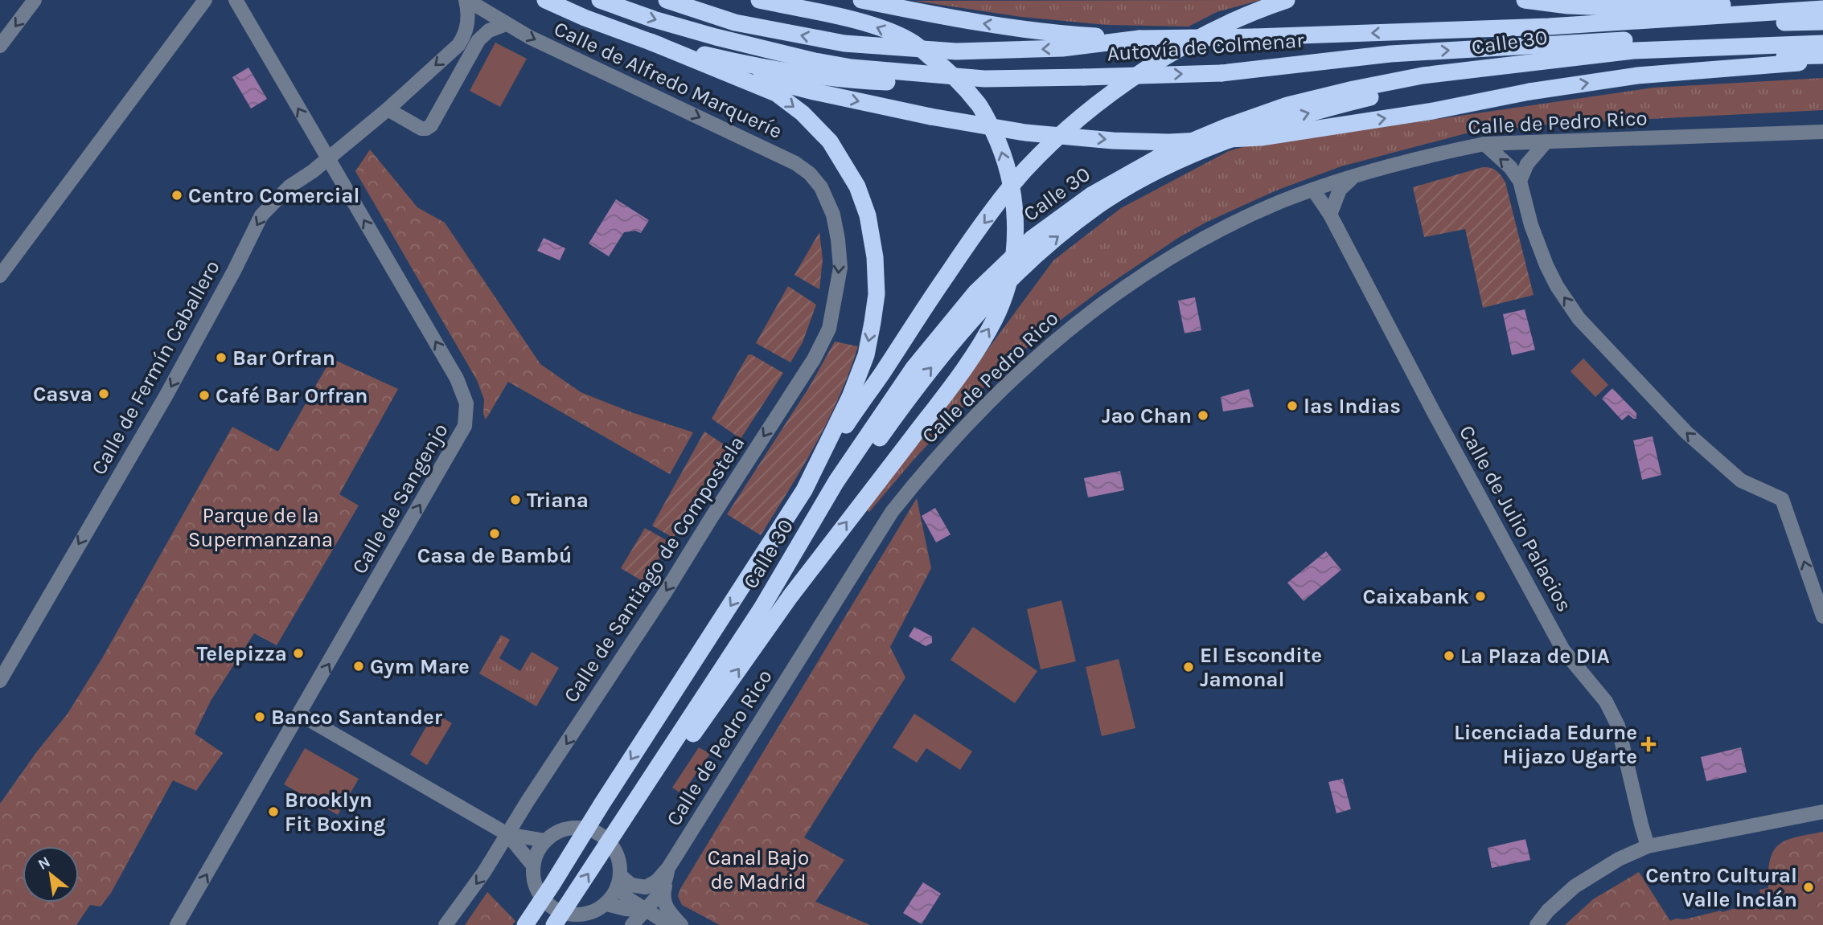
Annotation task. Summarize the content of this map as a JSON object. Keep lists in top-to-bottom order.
{
  "streets": {
    "highway": ["Calle 30", "Autovía de Colmenar"],
    "street": [
      "Calle de Alfredo Marqueríe",
      "Calle de Pedro Rico",
      "Calle de Fermín Caballero",
      "Calle de Sangenjo",
      "Calle de Julio Palacios",
      "Calle de Santiago de Compostela"
    ]
  },
  "crossings": [
    ["Calle de Alfredo Marqueríe", "Calle de Fermín Caballero"],
    ["Calle de Alfredo Marqueríe", "Calle de Santiago de Compostela"],
    ["Calle de Pedro Rico", "Calle de Julio Palacios"],
    ["Calle de Fermín Caballero", "Calle de Sangenjo"]
  ],
  "one_way": [
    "Calle de Alfredo Marqueríe",
    "Calle de Fermín Caballero",
    "Calle de Sangenjo",
    "Calle de Santiago de Compostela"
  ],
  "parks": ["Parque de la Supermanzana", "Canal Bajo de Madrid"],
  "places": {
    "other": [
      "Centro Comercial",
      "Bar Orfran",
      "Casva",
      "Café Bar Orfran",
      "las Indias",
      "Jao Chan",
      "Triana",
      "Casa de Bambú",
      "Caixabank",
      "Telepizza",
      "La Plaza de DIA",
      "Gym Mare",
      "El Escondite Jamonal",
      "Banco Santander",
      "Brooklyn Fit Boxing",
      "Centro Cultural Valle Inclán"
    ],
    "health": ["Licenciada Edurne Hijazo Ugarte"]
  },
  "north": "top left"
}
